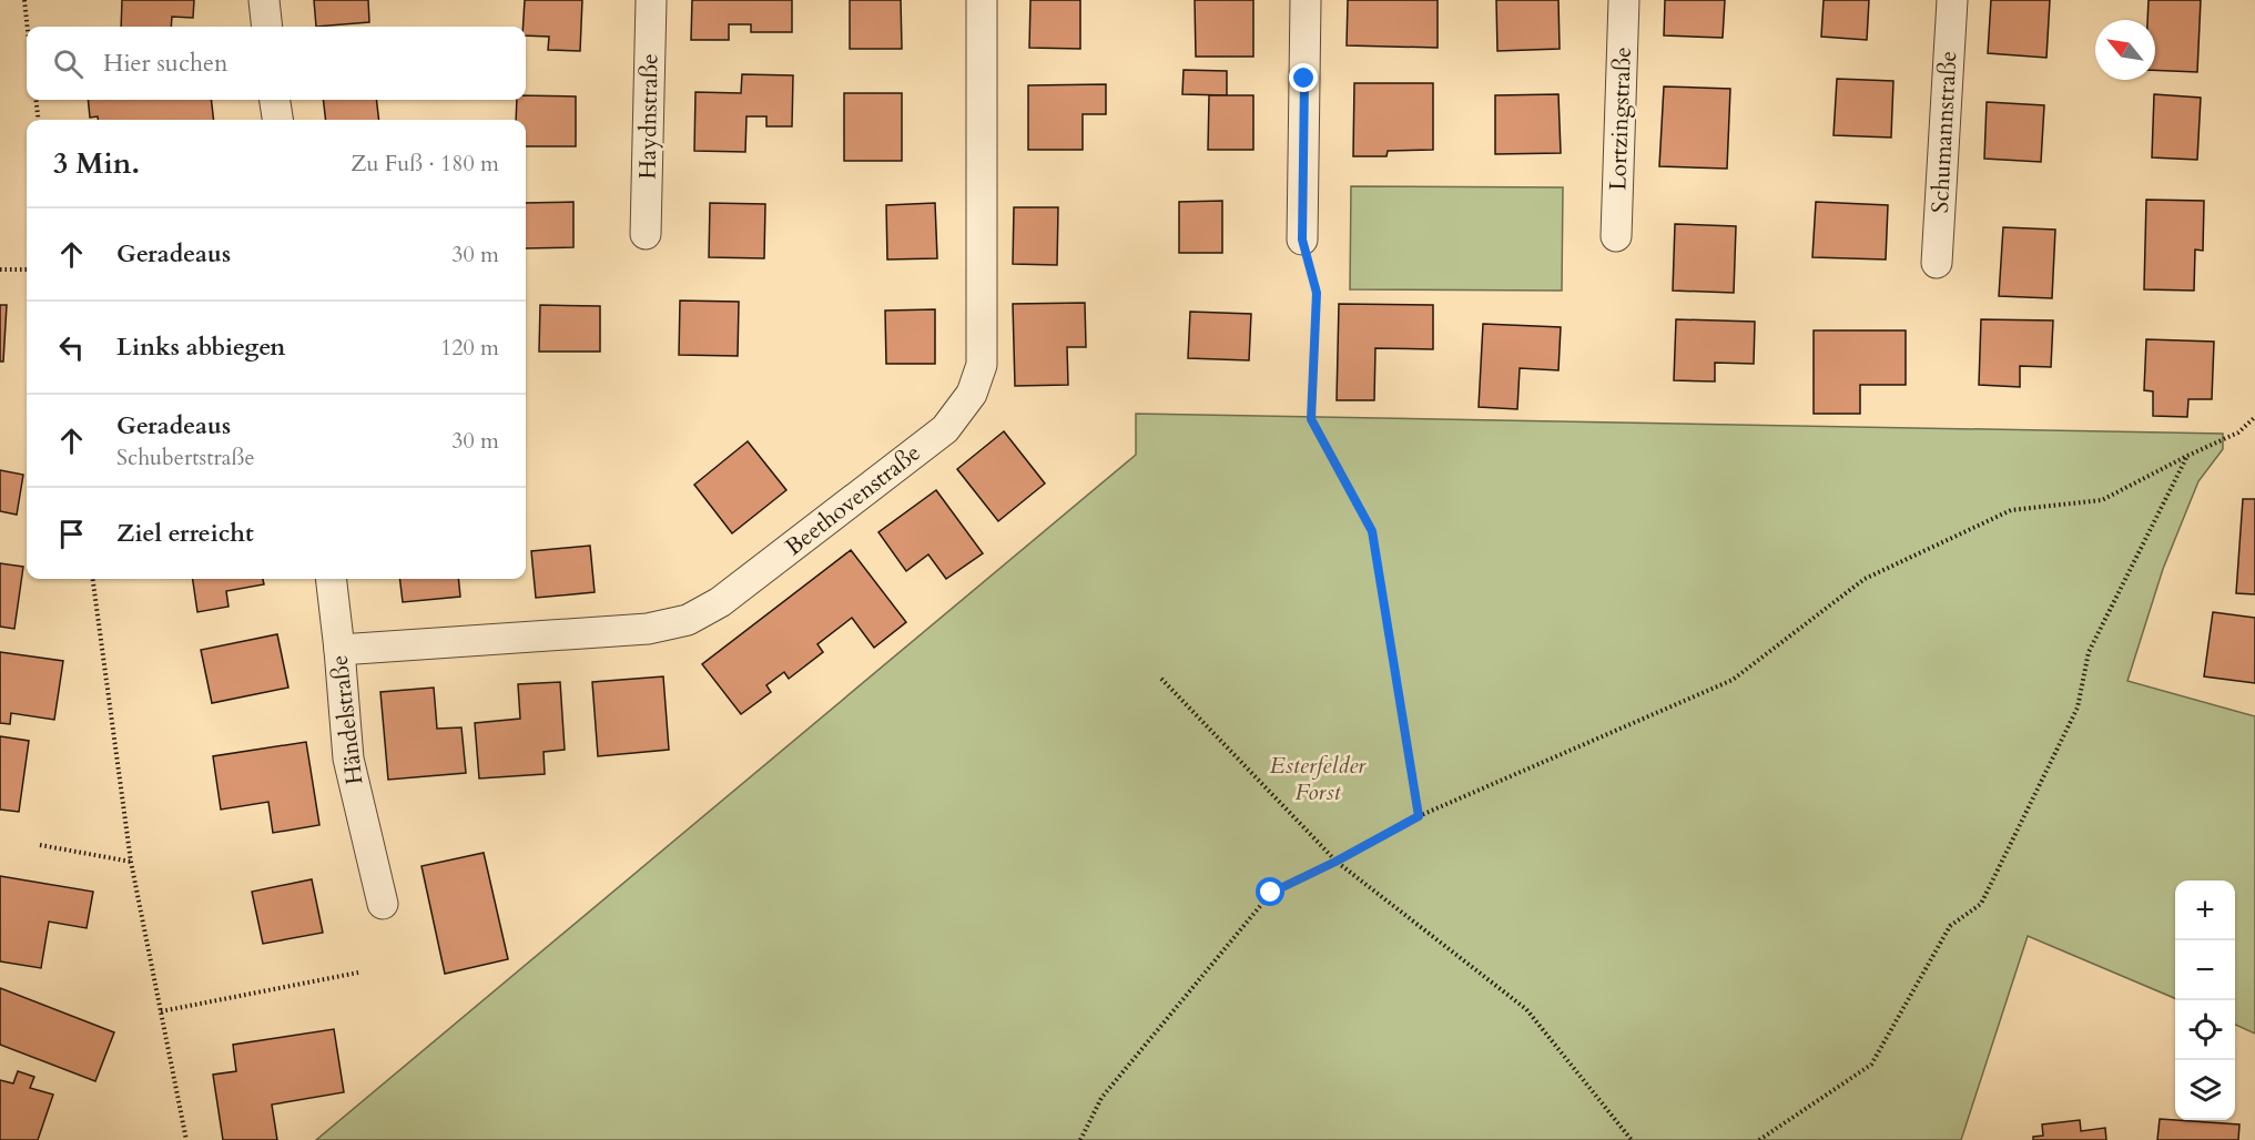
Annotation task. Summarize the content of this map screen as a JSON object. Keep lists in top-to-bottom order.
{
  "streets": {
    "street": [
      "Haydnstraße",
      "Lortzingstraße",
      "Schumannstraße",
      "Beethovenstraße",
      "Händelstraße"
    ]
  },
  "crossings": [
    ["Beethovenstraße", "Händelstraße"]
  ],
  "parks": ["Esterfelder Forst"],
  "north": "top left",
  "page": {
    "search": "Hier suchen",
    "heading": ["3 Min.", "Zu Fuß · 180 m"],
    "list": [
      ["Geradeaus", "30 m"],
      ["Links abbiegen", "120 m"],
      ["Geradeaus", "Schubertstraße", "30 m"],
      "Ziel erreicht"
    ],
    "map_buttons": ["+", "−"]
  }
}
